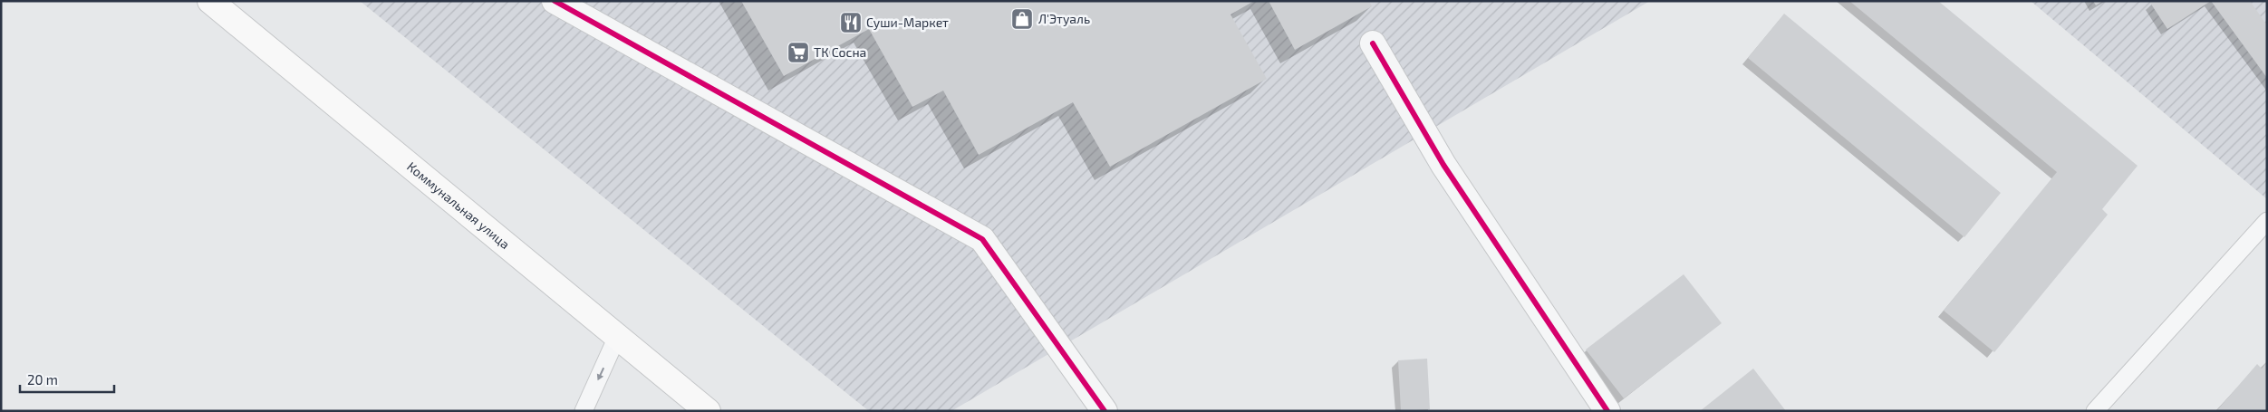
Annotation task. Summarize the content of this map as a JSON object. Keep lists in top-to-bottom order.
{
  "streets": {
    "main road": ["Коммунальная улица"]
  },
  "places": {
    "shop": ["Л'Этуаль"],
    "restaurant": ["Суши-Маркет"],
    "supermarket": ["ТК Сосна"]
  },
  "scale_bar": "20 m"
}
